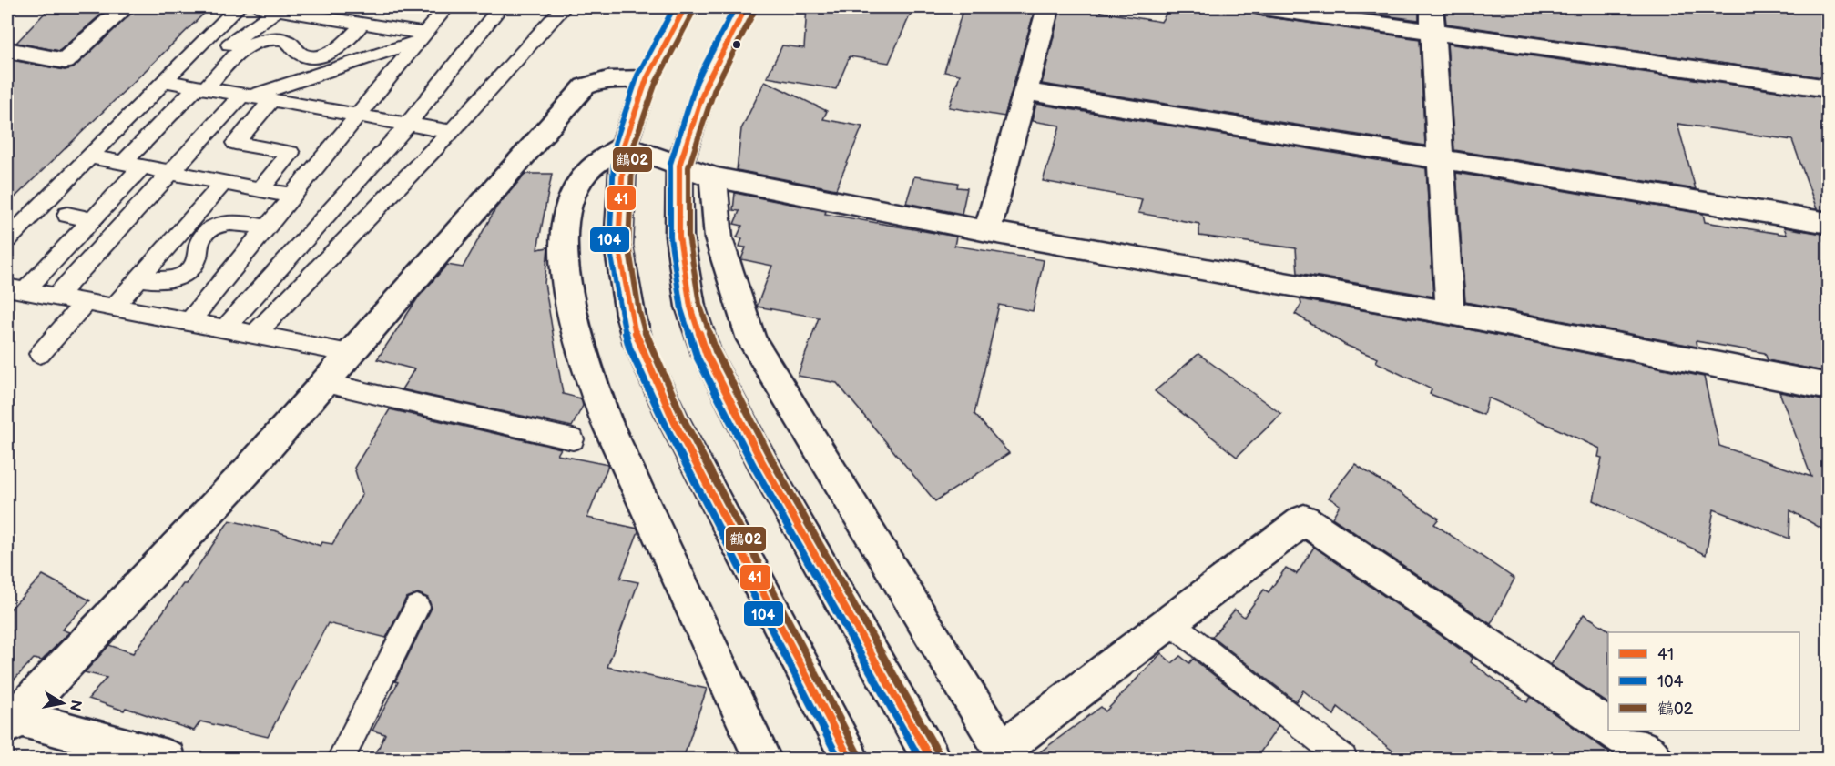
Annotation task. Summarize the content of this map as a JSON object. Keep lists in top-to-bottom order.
{
  "lines": ["transit line 41", "transit line 104", "transit line 鶴02"],
  "legend": ["41", "104", "鶴02"],
  "north": "right"
}
